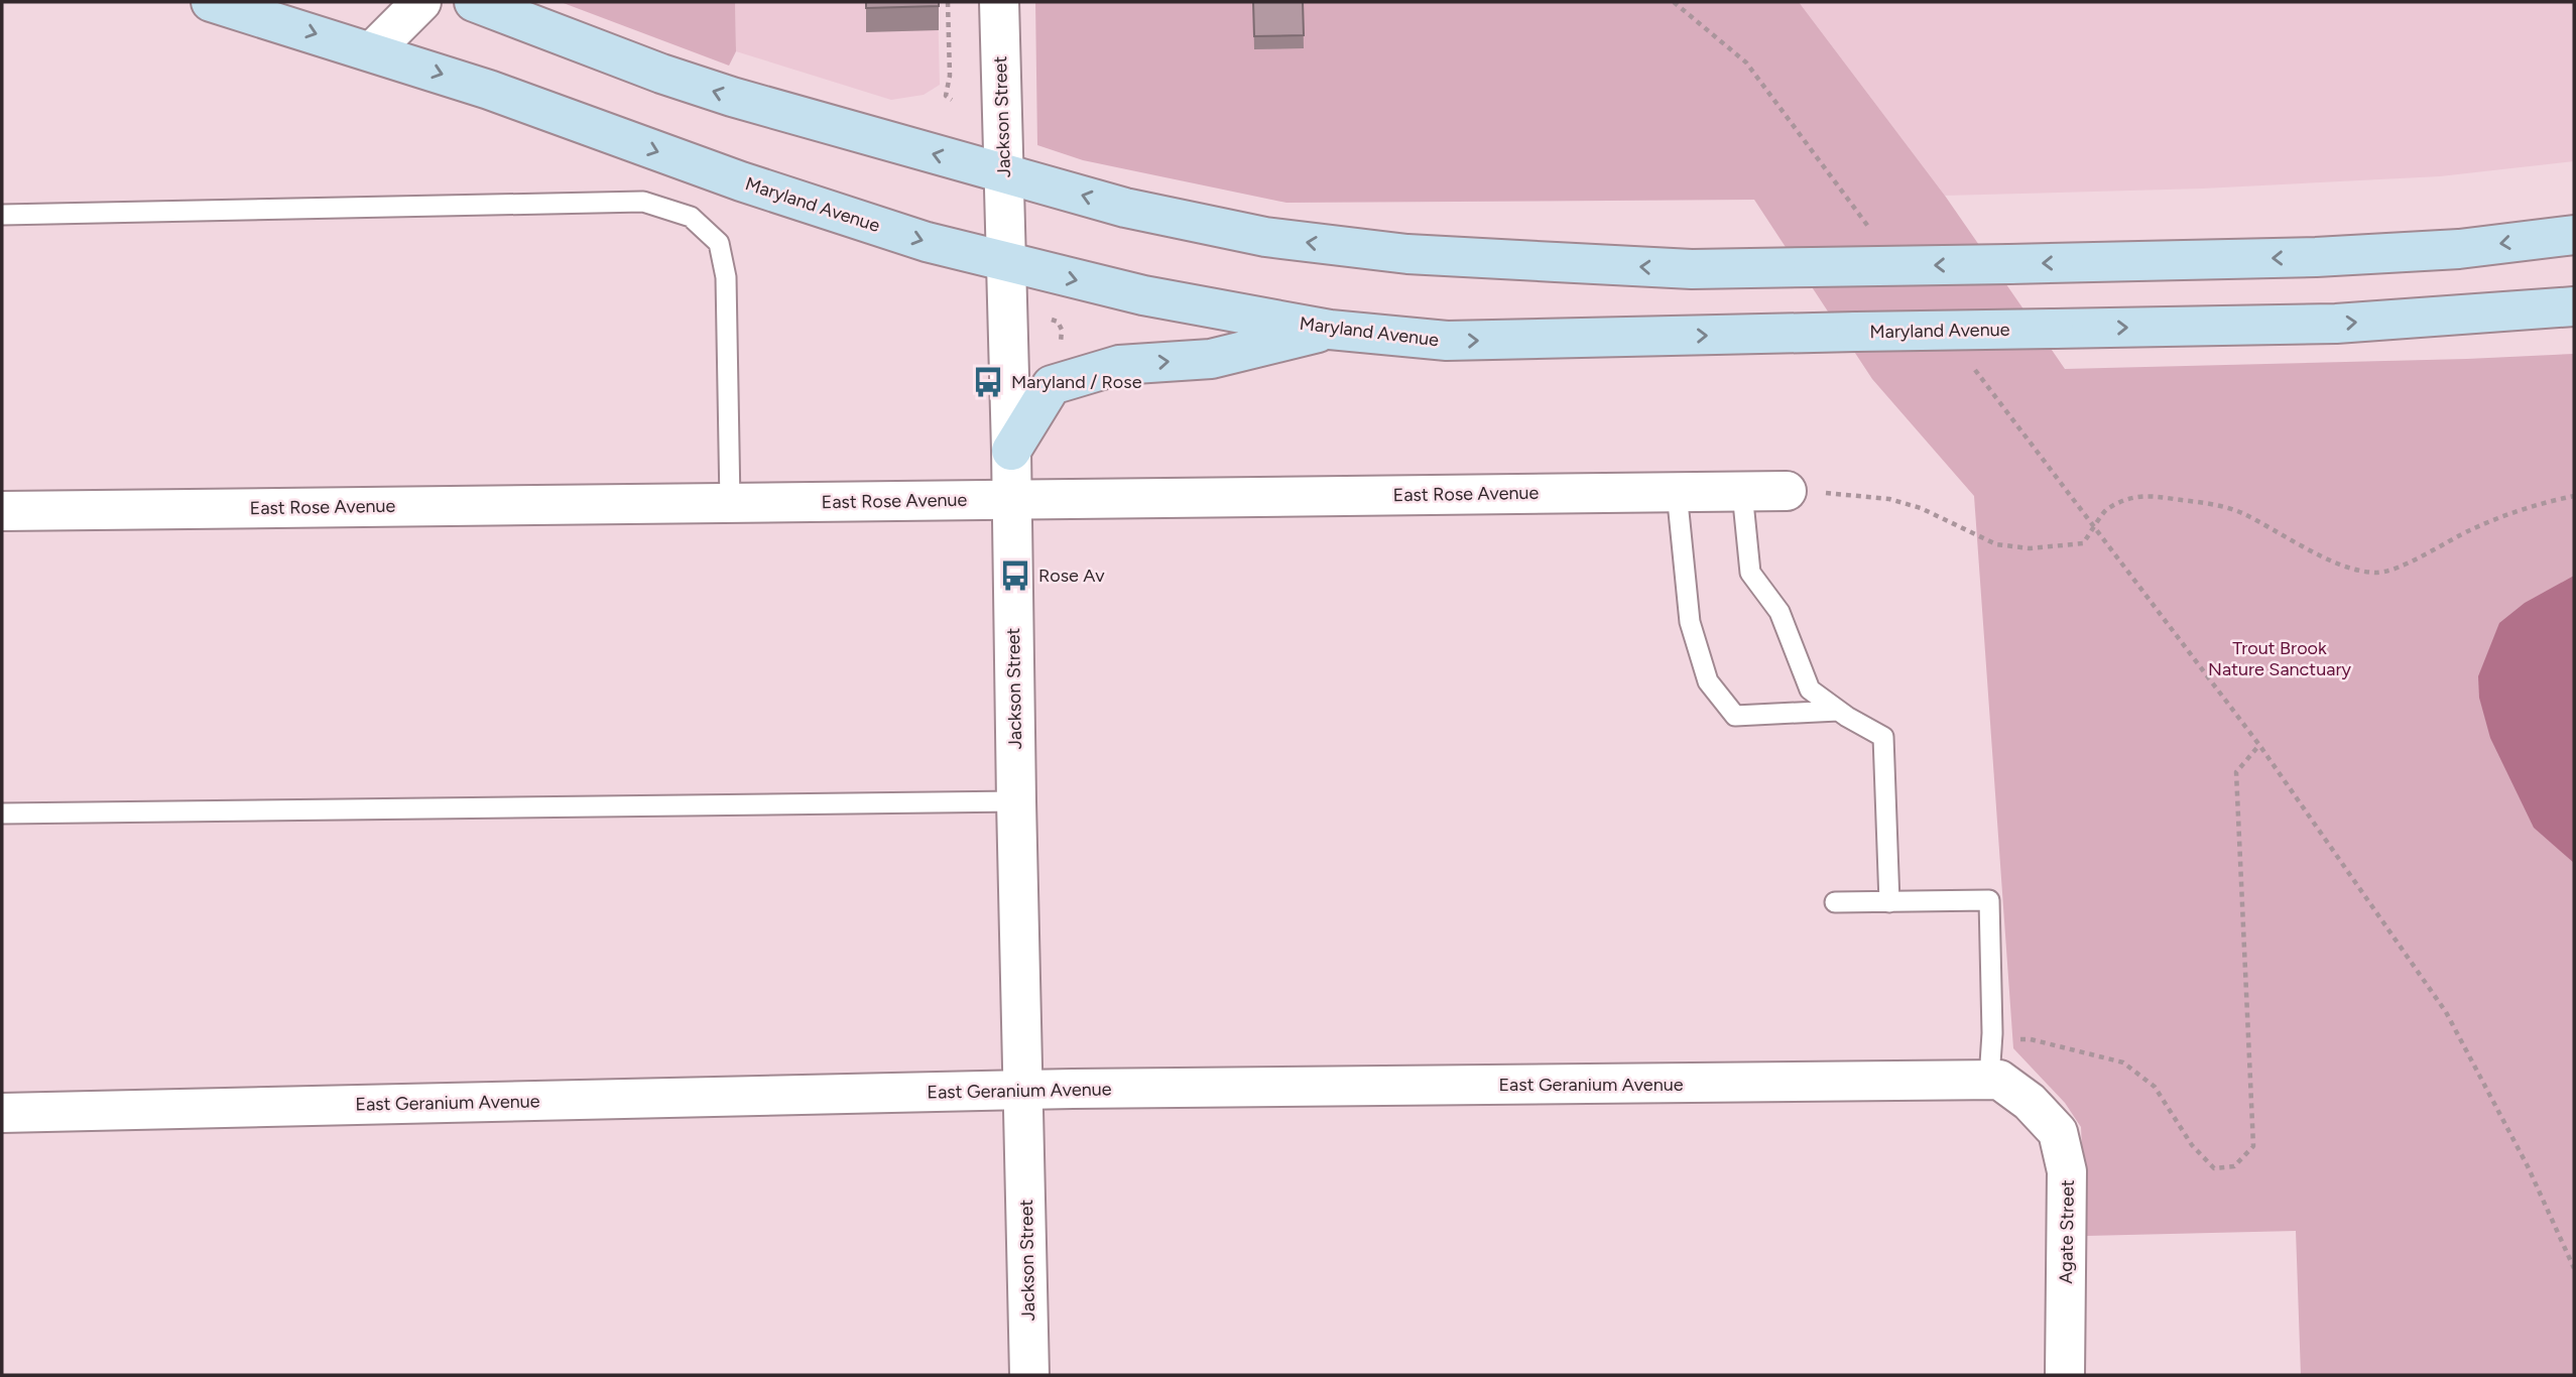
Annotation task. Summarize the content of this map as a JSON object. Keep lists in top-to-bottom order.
{
  "streets": {
    "main road": ["Maryland Avenue"],
    "street": [
      "Jackson Street",
      "East Rose Avenue",
      "East Geranium Avenue",
      "Agate Street"
    ]
  },
  "crossings": [
    ["Jackson Street", "Maryland Avenue"],
    ["Jackson Street", "East Rose Avenue"],
    ["Jackson Street", "East Geranium Avenue"],
    ["East Geranium Avenue", "Agate Street"]
  ],
  "parks": ["Trout Brook Nature Sanctuary"],
  "places": {
    "bus stop": ["Maryland / Rose", "Rose Av"]
  }
}
